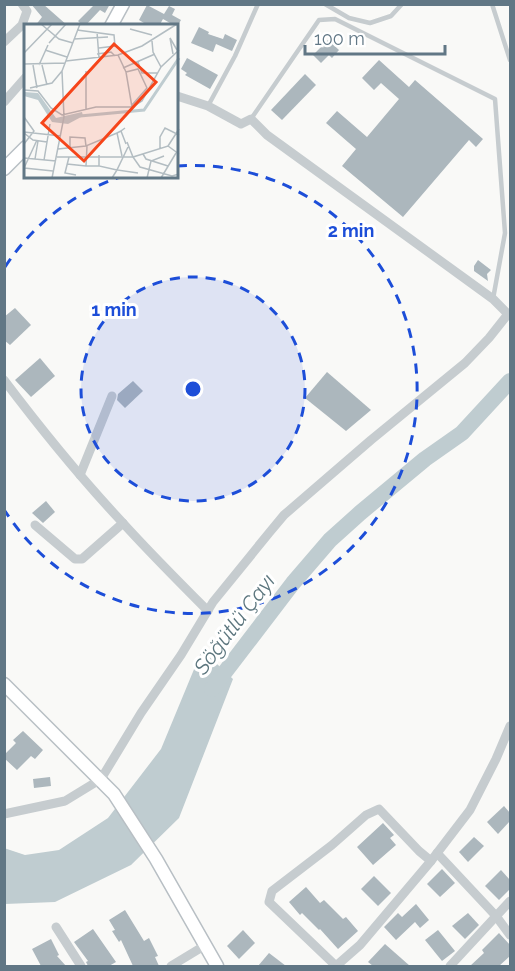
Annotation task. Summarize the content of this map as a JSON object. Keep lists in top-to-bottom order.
{
  "water": ["Söğütlü Çayı"],
  "scale_bar": "100 m",
  "rings": ["2 min", "1 min"]
}
